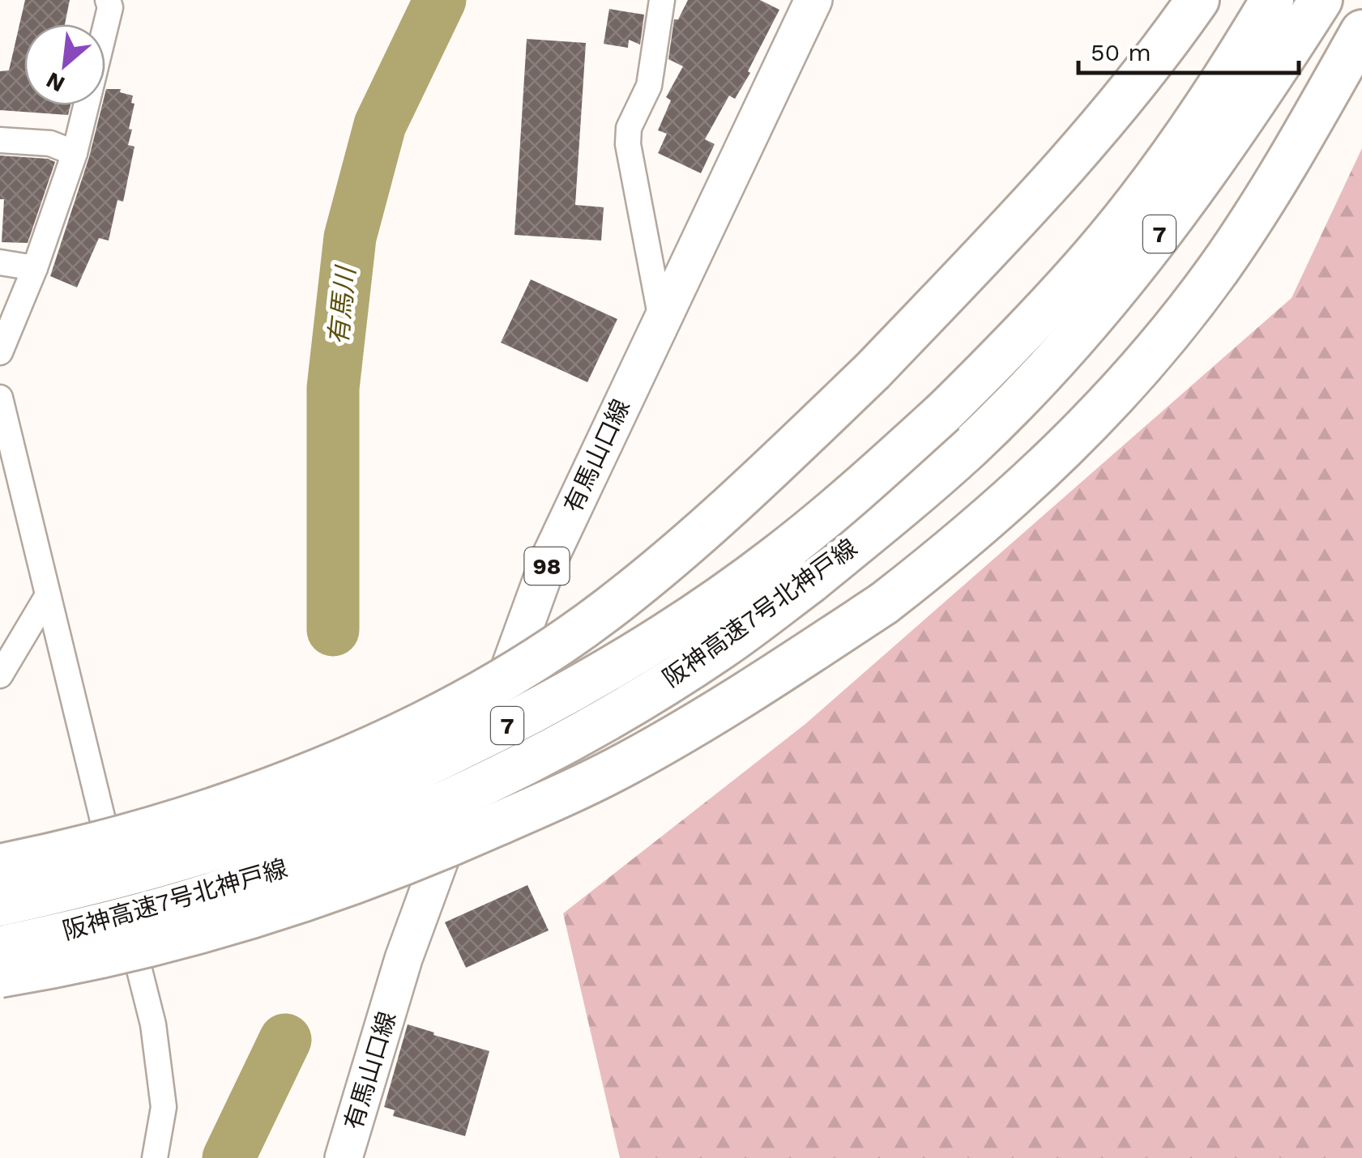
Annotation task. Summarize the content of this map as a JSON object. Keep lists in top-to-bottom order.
{
  "streets": {
    "highway": ["7", "阪神高速7号北神戸線"],
    "main road": ["有馬山口線", "98"]
  },
  "water": ["有馬川"],
  "scale_bar": "50 m",
  "north": "bottom left"
}
